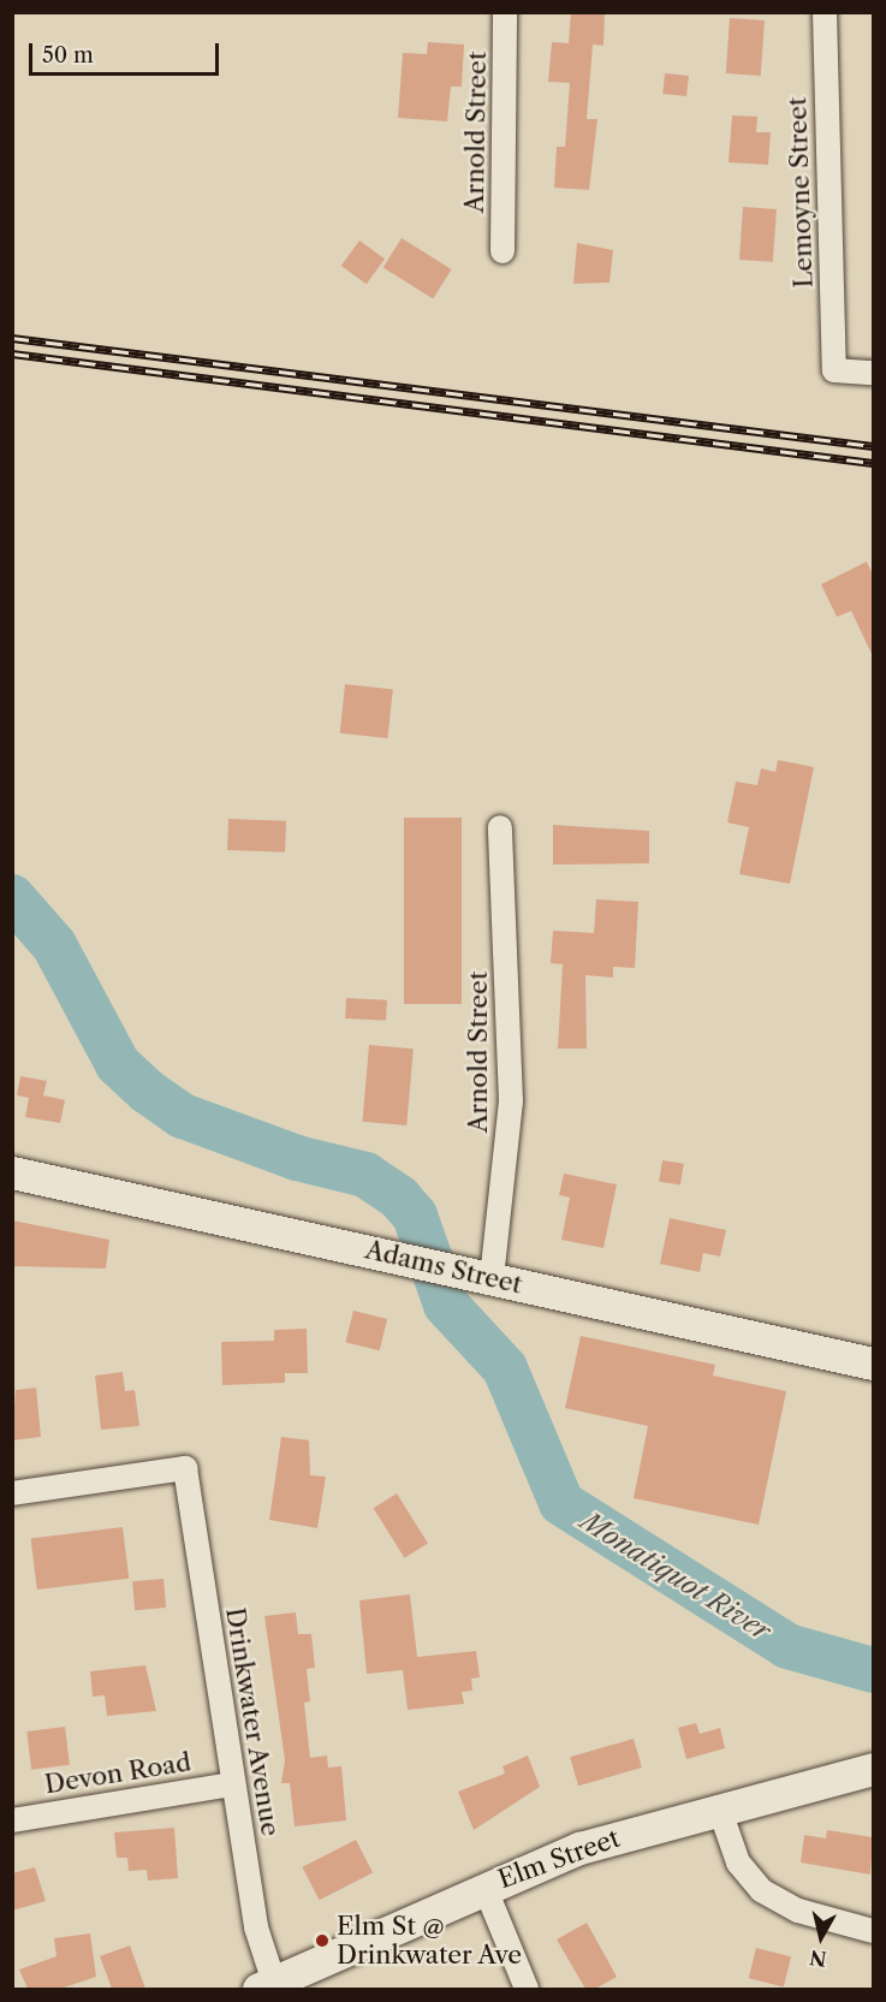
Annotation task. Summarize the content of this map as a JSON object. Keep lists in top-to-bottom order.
{
  "streets": {
    "street": [
      "Arnold Street",
      "Lemoyne Street",
      "Adams Street",
      "Drinkwater Avenue",
      "Devon Road",
      "Elm Street"
    ]
  },
  "crossings": [
    ["Arnold Street", "Adams Street"],
    ["Drinkwater Avenue", "Devon Road"],
    ["Drinkwater Avenue", "Elm Street"]
  ],
  "water": ["Monatiquot River"],
  "places": ["Elm St @ Drinkwater Ave"],
  "scale_bar": "50 m",
  "north": "bottom"
}
